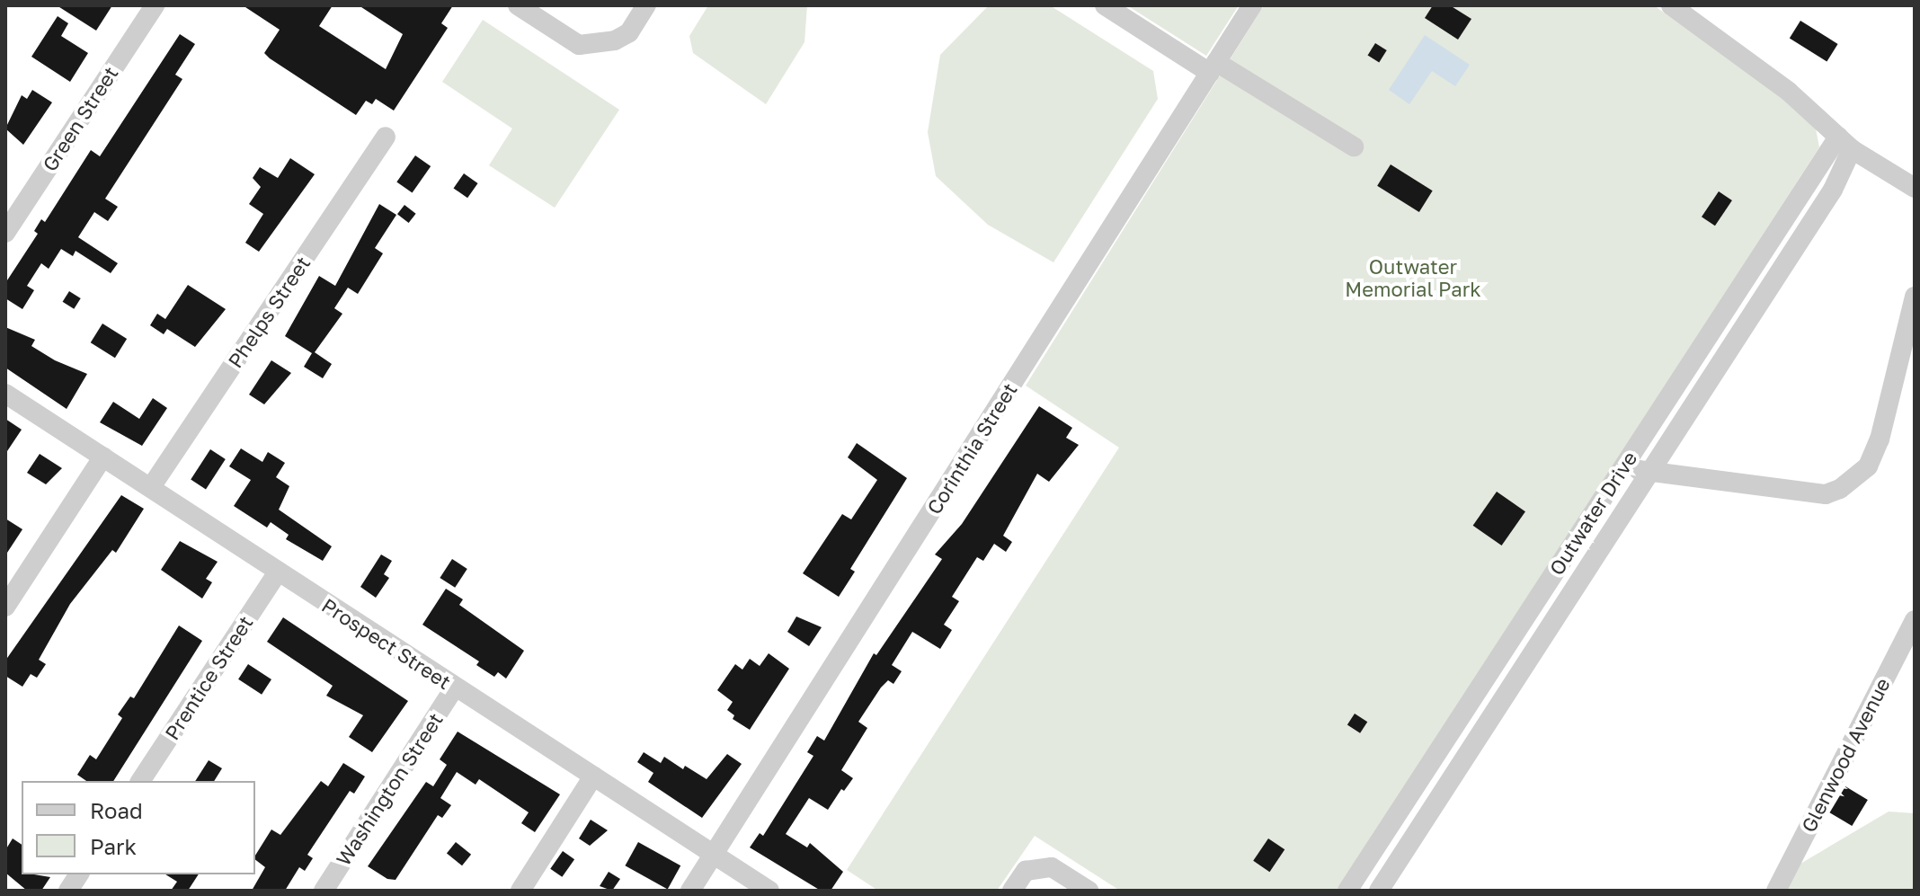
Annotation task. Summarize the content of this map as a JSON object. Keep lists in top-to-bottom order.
{
  "streets": {
    "street": [
      "Green Street",
      "Phelps Street",
      "Corinthia Street",
      "Outwater Drive",
      "Prospect Street",
      "Prentice Street",
      "Glenwood Avenue",
      "Washington Street"
    ]
  },
  "crossings": [
    ["Phelps Street", "Prospect Street"],
    ["Corinthia Street", "Prospect Street"],
    ["Prospect Street", "Prentice Street"],
    ["Prospect Street", "Washington Street"]
  ],
  "parks": ["Outwater Memorial Park"],
  "legend": ["Road", "Park"]
}
